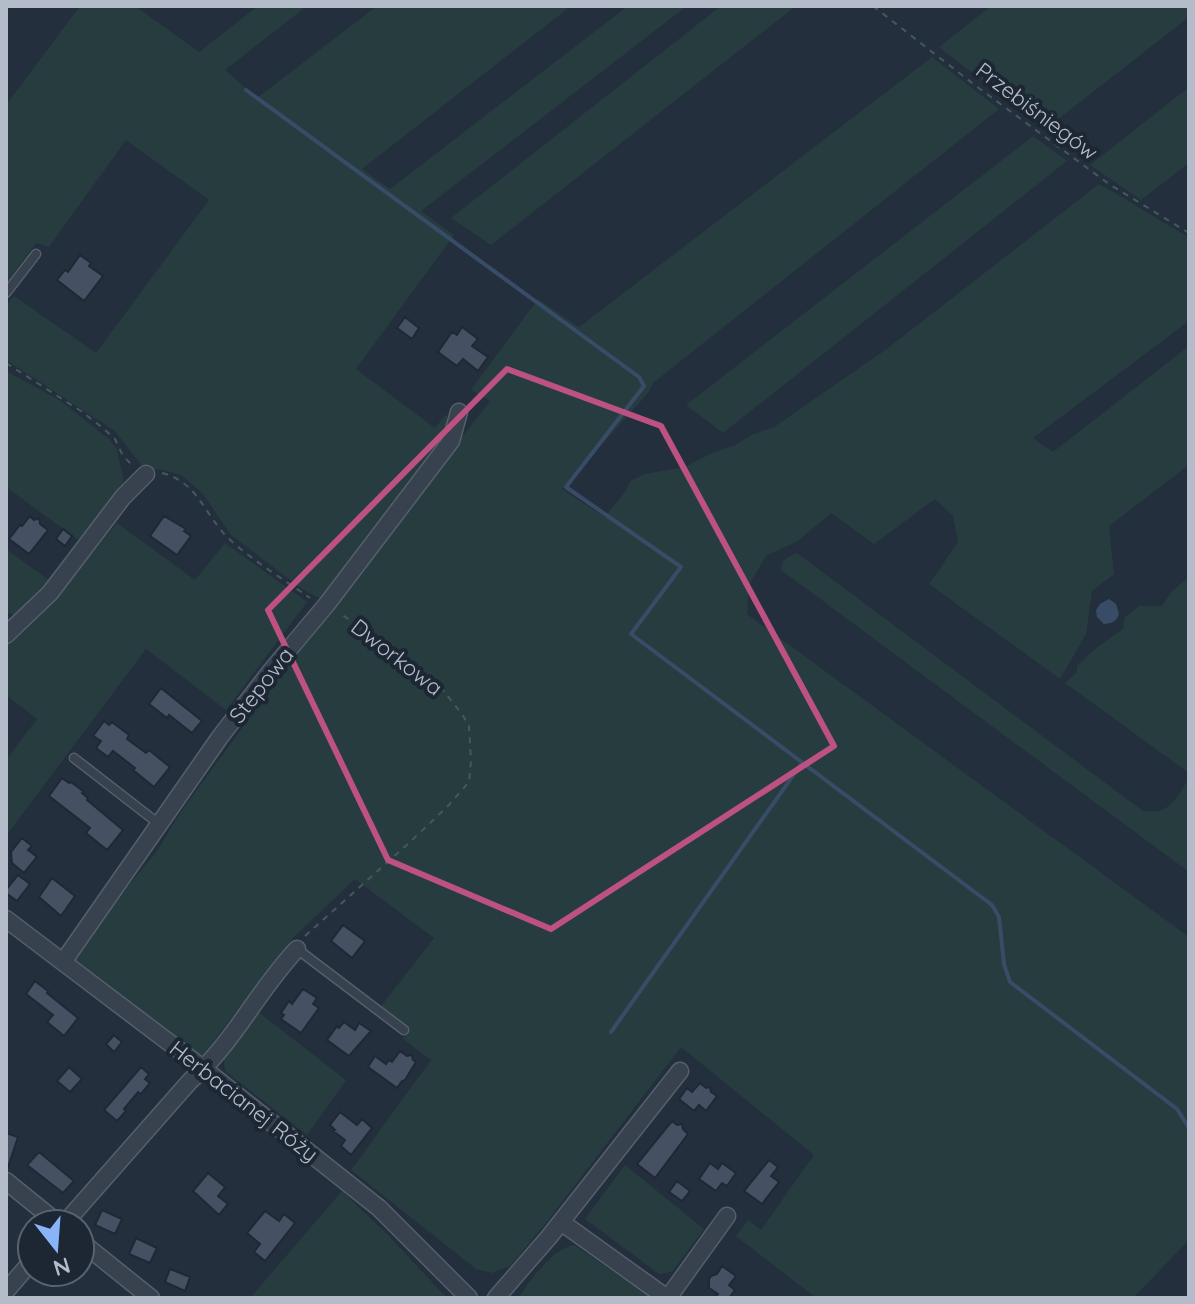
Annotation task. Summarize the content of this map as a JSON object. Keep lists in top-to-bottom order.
{
  "streets": {
    "street": ["Stepowa", "Herbacianej Róży"],
    "path": ["Przebiśniegów", "Dworkowa"]
  },
  "crossings": [
    ["Dworkowa", "Stepowa"],
    ["Stepowa", "Herbacianej Róży"]
  ],
  "north": "bottom"
}
